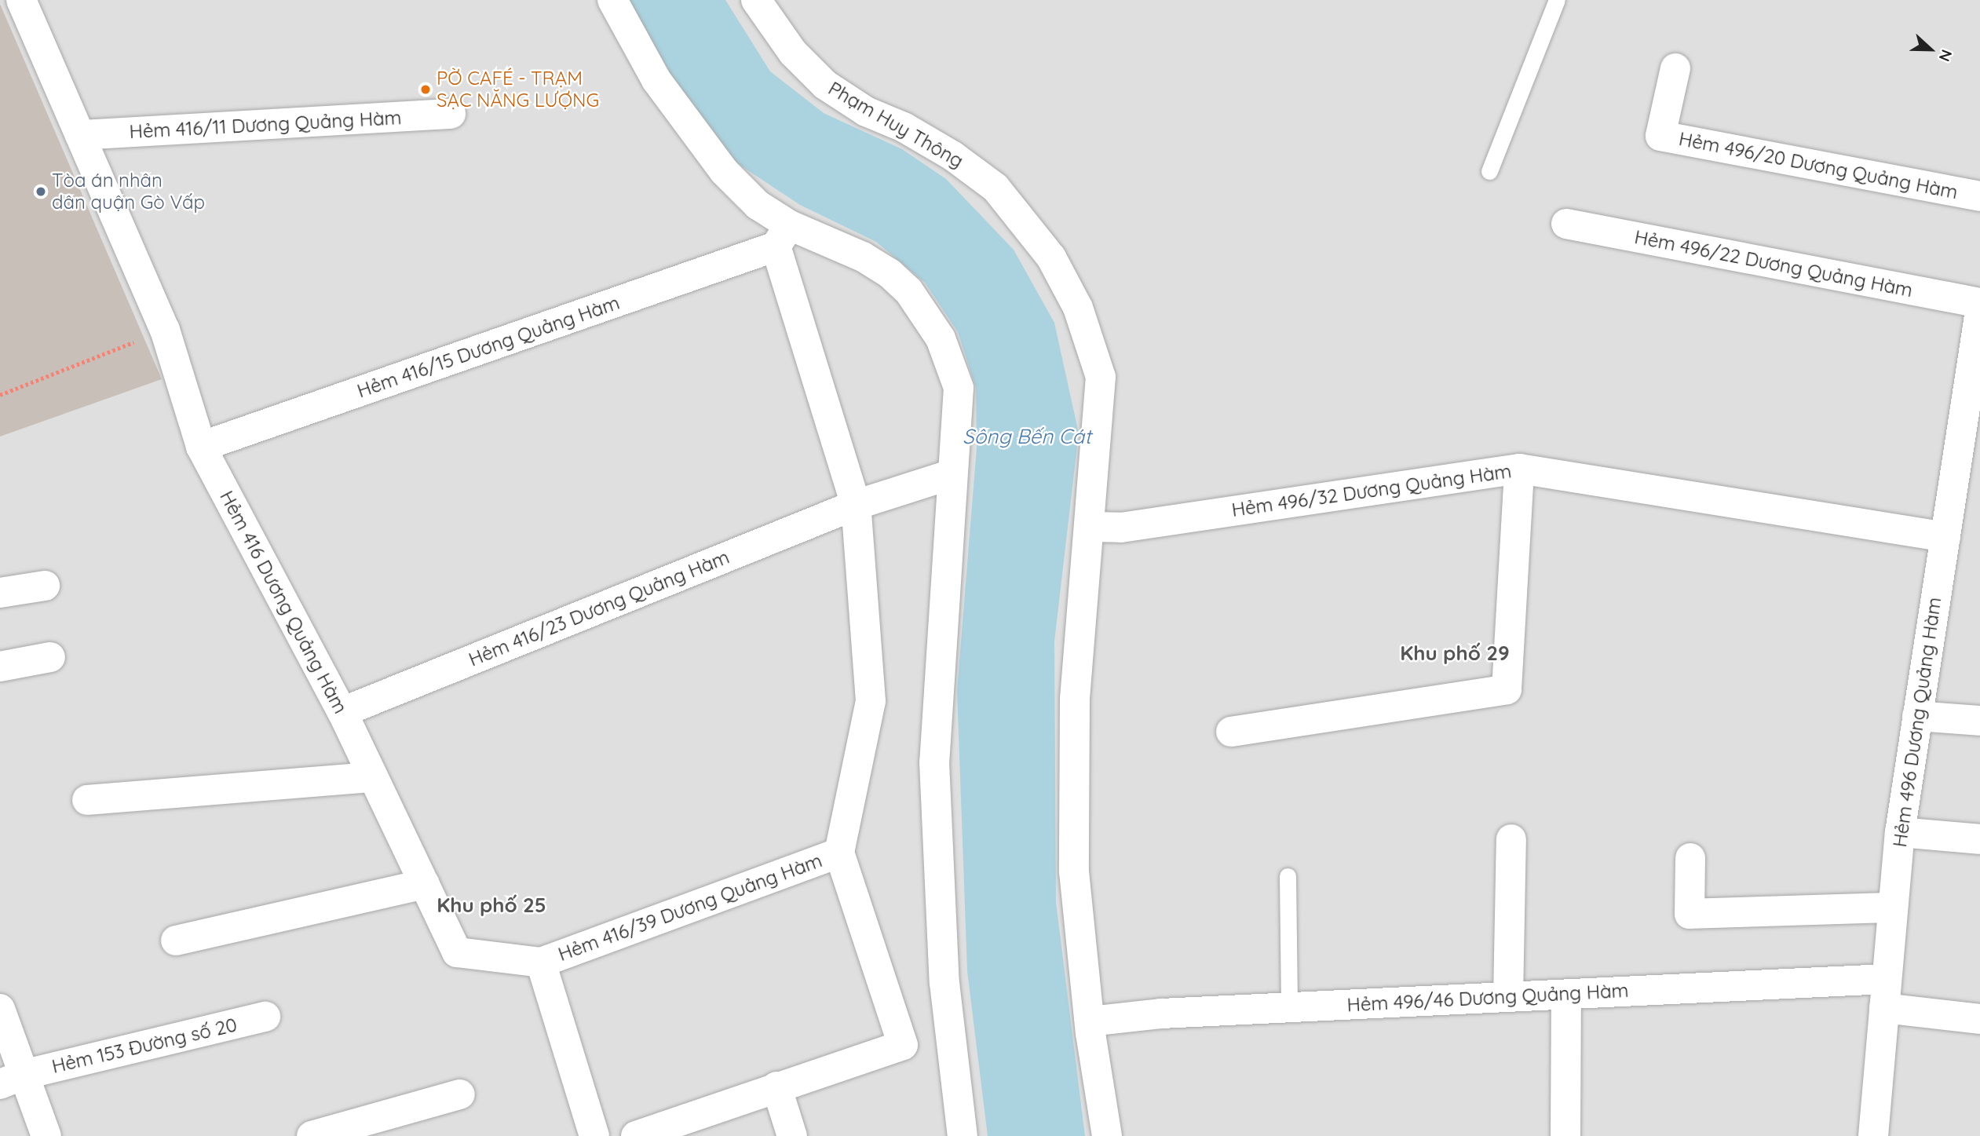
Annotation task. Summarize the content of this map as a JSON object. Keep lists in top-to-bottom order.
{
  "streets": {
    "street": [
      "Hẻm 416/11 Dương Quảng Hàm",
      "Phạm Huy Thông",
      "Hẻm 496/20 Dương Quảng Hàm",
      "Hẻm 496/22 Dương Quảng Hàm",
      "Hẻm 416/15 Dương Quảng Hàm",
      "Hẻm 496/32 Dương Quảng Hàm",
      "Hẻm 416 Dương Quảng Hàm",
      "Hẻm 416/23 Dương Quảng Hàm",
      "Hẻm 496 Dương Quảng Hàm",
      "Hẻm 416/39 Dương Quảng Hàm",
      "Hẻm 496/46 Dương Quảng Hàm",
      "Hẻm 153 Đường số 20"
    ]
  },
  "crossings": [
    ["Hẻm 416/11 Dương Quảng Hàm", "Hẻm 416 Dương Quảng Hàm"],
    ["Phạm Huy Thông", "Hẻm 496/32 Dương Quảng Hàm"],
    ["Phạm Huy Thông", "Hẻm 496/46 Dương Quảng Hàm"],
    ["Hẻm 416/15 Dương Quảng Hàm", "Hẻm 416 Dương Quảng Hàm"],
    ["Hẻm 496/32 Dương Quảng Hàm", "Hẻm 496 Dương Quảng Hàm"],
    ["Hẻm 416 Dương Quảng Hàm", "Hẻm 416/23 Dương Quảng Hàm"],
    ["Hẻm 416 Dương Quảng Hàm", "Hẻm 416/39 Dương Quảng Hàm"],
    ["Hẻm 496 Dương Quảng Hàm", "Hẻm 496/46 Dương Quảng Hàm"]
  ],
  "districts": ["Khu phố 29", "Khu phố 25"],
  "water": ["Sông Bến Cát"],
  "places": ["PỜ CAFÉ - TRẠM SẠC NĂNG LƯỢNG", "Tòa án nhân dân quận Gò Vấp"],
  "north": "right"
}
